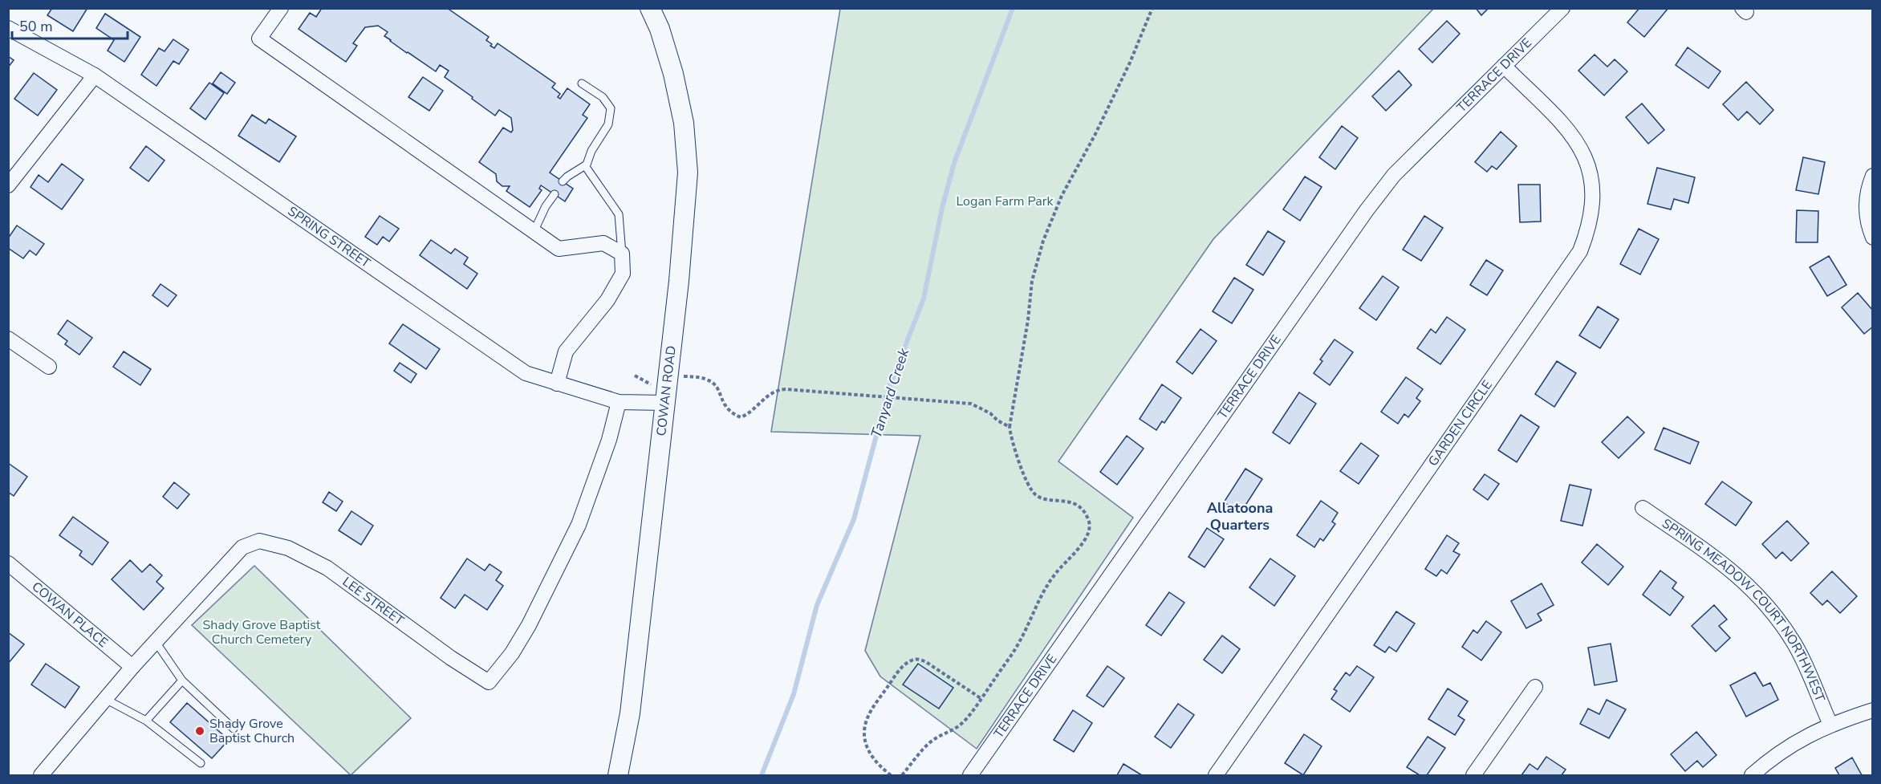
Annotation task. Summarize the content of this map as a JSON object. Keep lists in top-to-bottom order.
{
  "streets": {
    "main road": ["COWAN ROAD"],
    "street": [
      "TERRACE DRIVE",
      "SPRING STREET",
      "GARDEN CIRCLE",
      "LEE STREET",
      "SPRING MEADOW COURT NORTHWEST",
      "COWAN PLACE"
    ]
  },
  "crossings": [
    ["TERRACE DRIVE", "GARDEN CIRCLE"],
    ["SPRING STREET", "COWAN ROAD"],
    ["SPRING STREET", "LEE STREET"],
    ["LEE STREET", "COWAN PLACE"]
  ],
  "districts": ["Allatoona Quarters"],
  "water": ["Tanyard Creek"],
  "parks": ["Logan Farm Park", "Shady Grove Baptist Church Cemetery"],
  "places": ["Shady Grove Baptist Church"],
  "scale_bar": "50 m"
}
